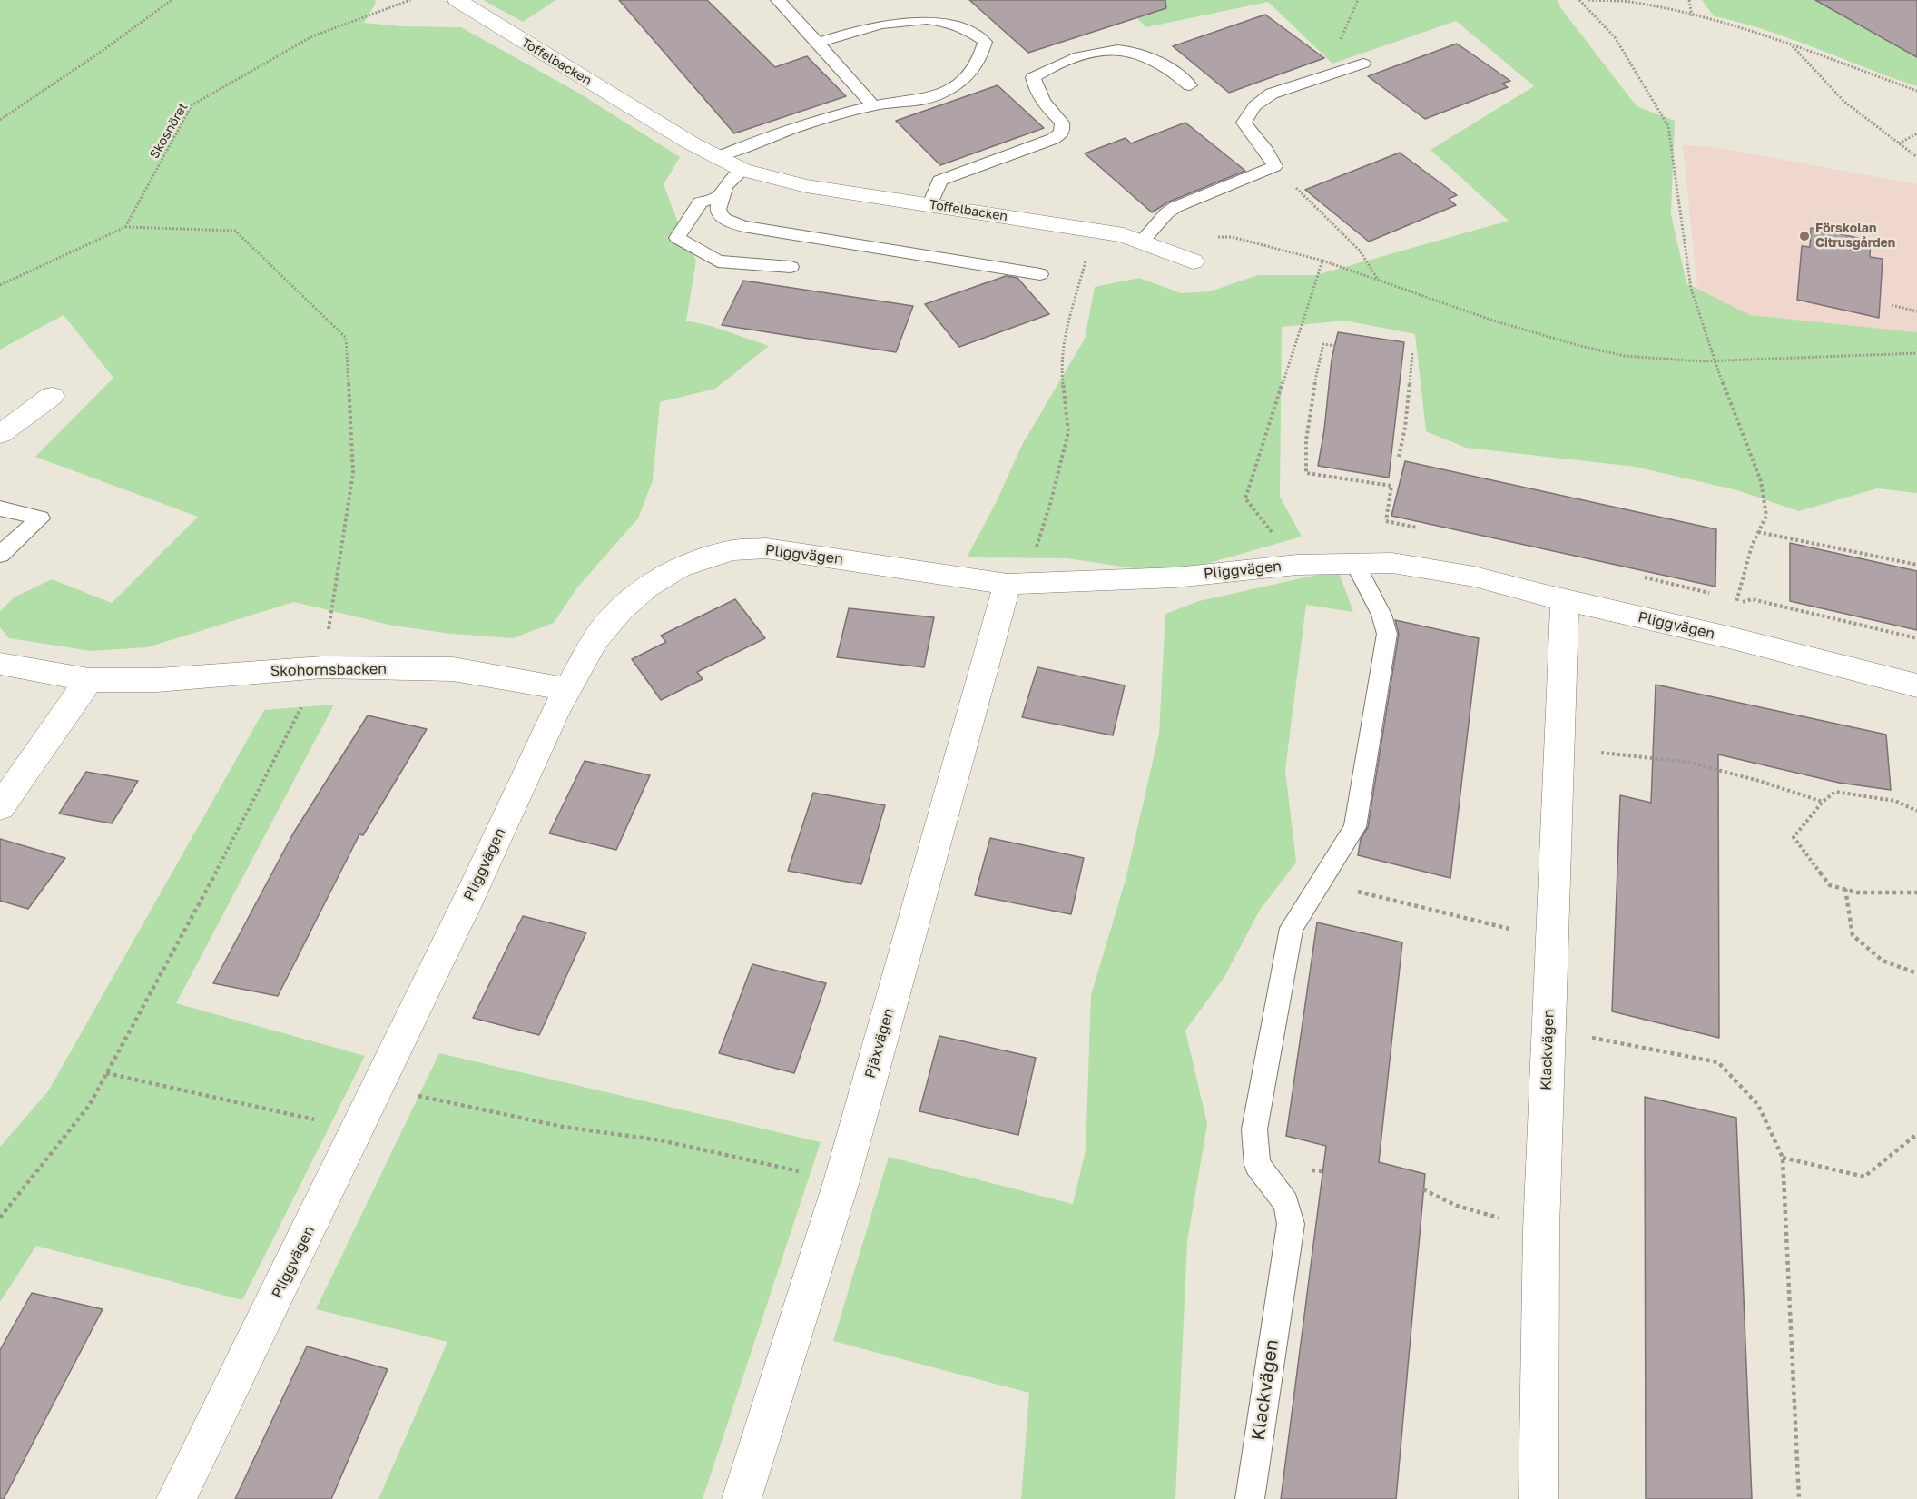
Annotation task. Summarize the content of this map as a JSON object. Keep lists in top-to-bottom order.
{
  "streets": {
    "street": [
      "Toffelbacken",
      "Pliggvägen",
      "Skohornsbacken",
      "Pjäxvägen",
      "Klackvägen"
    ],
    "path": ["Skosnöret"]
  },
  "crossings": [
    ["Pliggvägen", "Skohornsbacken"],
    ["Pliggvägen", "Pjäxvägen"],
    ["Pliggvägen", "Klackvägen"]
  ],
  "places": ["Förskolan Citrusgården"]
}
